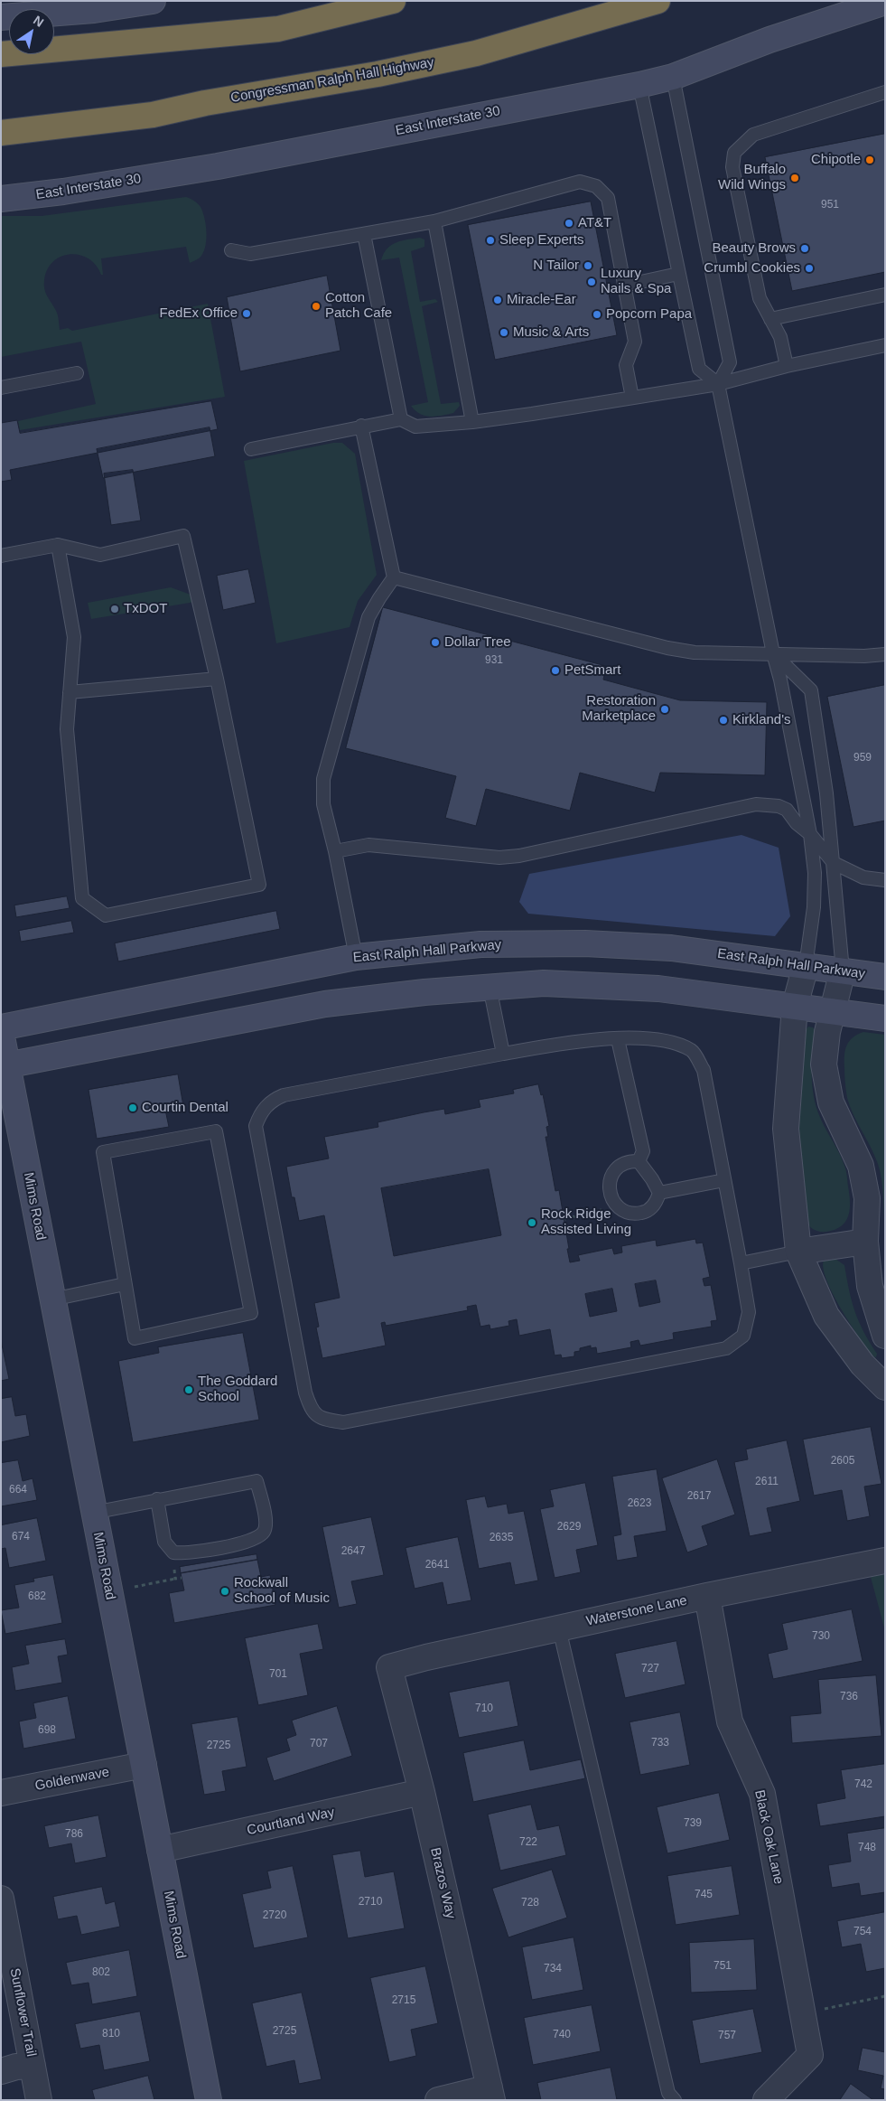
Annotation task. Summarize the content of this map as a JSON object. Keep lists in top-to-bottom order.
{
  "streets": {
    "highway": ["Congressman Ralph Hall Highway"],
    "main road": ["East Interstate 30", "East Ralph Hall Parkway", "Mims Road"],
    "street": [
      "Waterstone Lane",
      "Goldenwave",
      "Courtland Way",
      "Black Oak Lane",
      "Brazos Way",
      "Sunflower Trail"
    ]
  },
  "crossings": [
    ["Mims Road", "Goldenwave"],
    ["Mims Road", "Courtland Way"],
    ["Waterstone Lane", "Black Oak Lane"],
    ["Waterstone Lane", "Brazos Way"],
    ["Courtland Way", "Brazos Way"]
  ],
  "places": [
    "Chipotle",
    "Buffalo Wild Wings",
    "AT&T",
    "Sleep Experts",
    "Beauty Brows",
    "N Tailor",
    "Crumbl Cookies",
    "Luxury Nails & Spa",
    "Miracle-Ear",
    "Cotton Patch Cafe",
    "FedEx Office",
    "Popcorn Papa",
    "Music & Arts",
    "TxDOT",
    "Dollar Tree",
    "PetSmart",
    "Restoration Marketplace",
    "Kirkland's",
    "Courtin Dental",
    "Rock Ridge Assisted Living",
    "The Goddard School",
    "Rockwall School of Music"
  ],
  "house_numbers": [
    "951",
    "931",
    "959",
    "2605",
    "2611",
    "664",
    "2617",
    "2623",
    "2629",
    "674",
    "2635",
    "2647",
    "2641",
    "682",
    "730",
    "727",
    "701",
    "736",
    "710",
    "698",
    "733",
    "707",
    "2725",
    "742",
    "739",
    "786",
    "722",
    "748",
    "745",
    "2710",
    "728",
    "2720",
    "754",
    "751",
    "734",
    "802",
    "2715",
    "2725",
    "810",
    "740",
    "757"
  ],
  "north": "top right"
}
